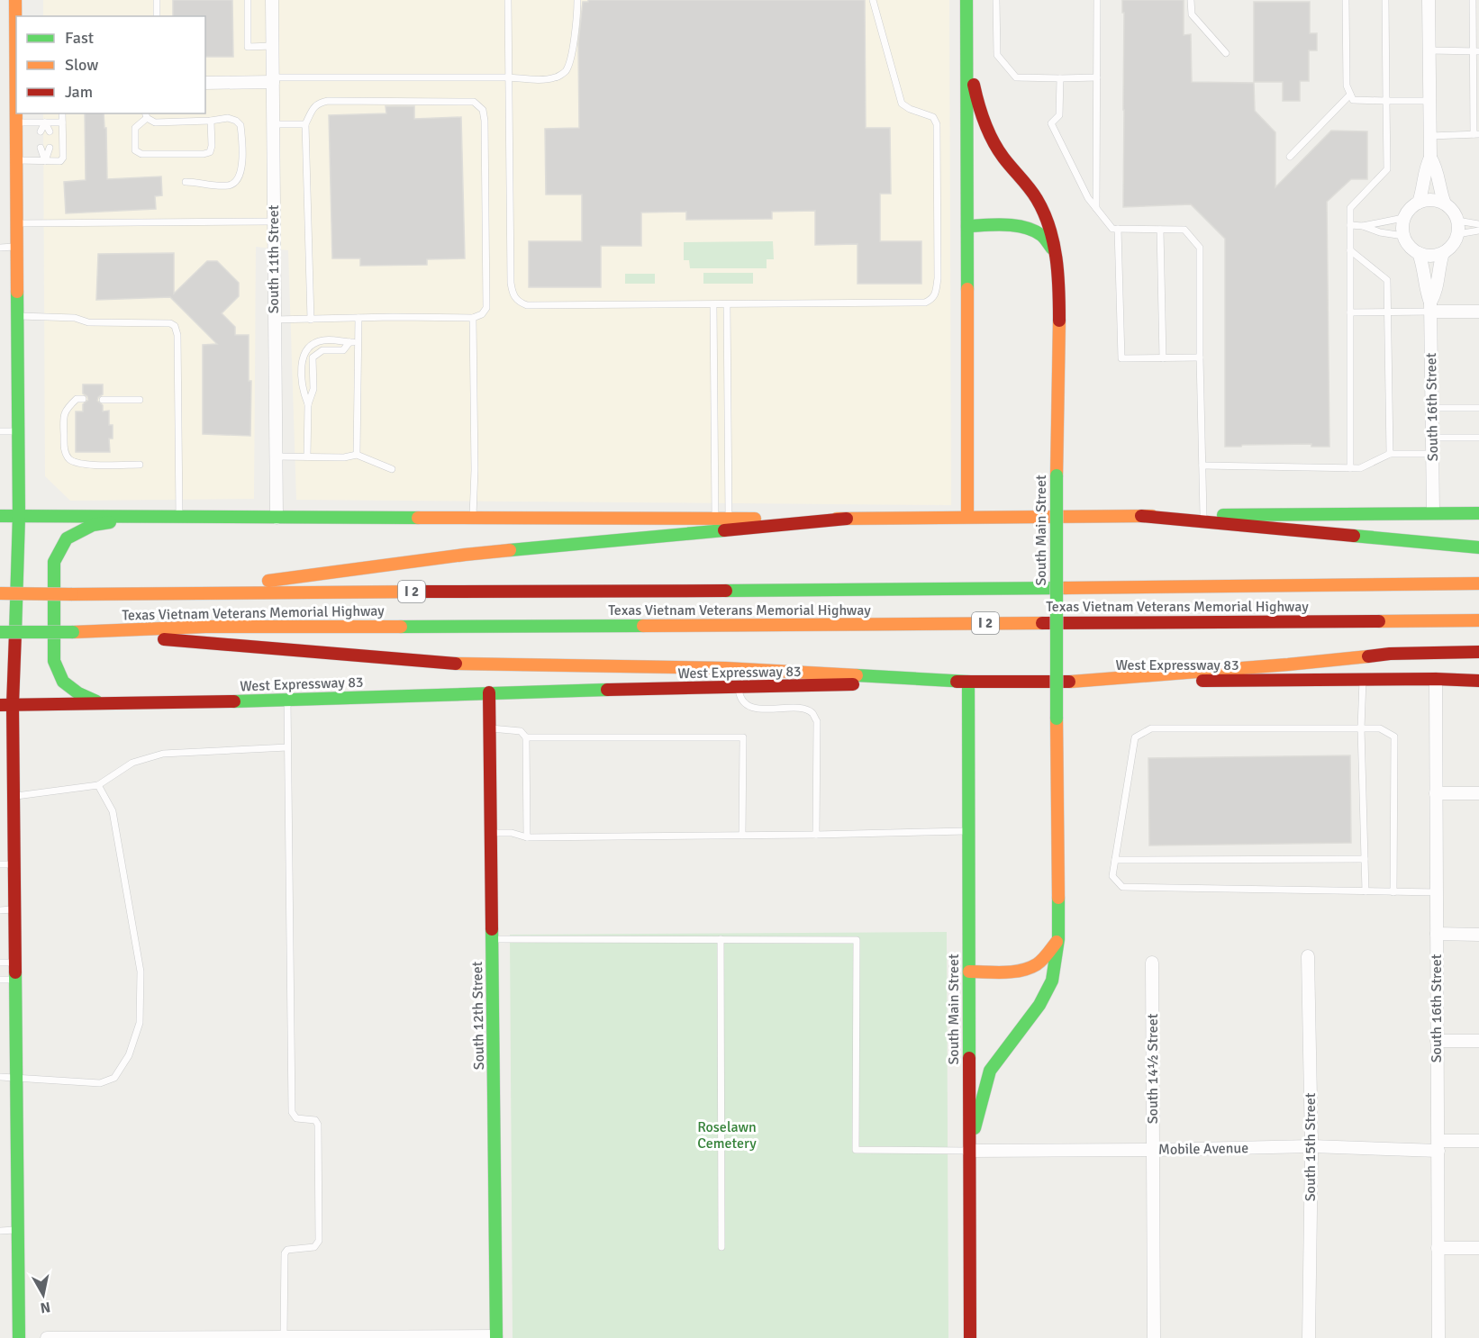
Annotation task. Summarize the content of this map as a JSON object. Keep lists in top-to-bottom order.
{
  "streets": {
    "main road": [
      "South Main Street",
      "I 2",
      "Texas Vietnam Veterans Memorial Highway",
      "West Expressway 83",
      "South 12th Street"
    ],
    "street": [
      "South 11th Street",
      "South 16th Street",
      "South 14½ Street",
      "South 15th Street",
      "Mobile Avenue"
    ]
  },
  "crossings": [
    ["South 16th Street", "West Expressway 83"],
    ["South 16th Street", "Mobile Avenue"],
    ["South Main Street", "West Expressway 83"],
    ["South Main Street", "Mobile Avenue"],
    ["West Expressway 83", "South 12th Street"],
    ["South 14½ Street", "Mobile Avenue"],
    ["South 15th Street", "Mobile Avenue"]
  ],
  "parks": ["Roselawn Cemetery"],
  "legend": ["Fast", "Slow", "Jam"],
  "north": "bottom"
}
